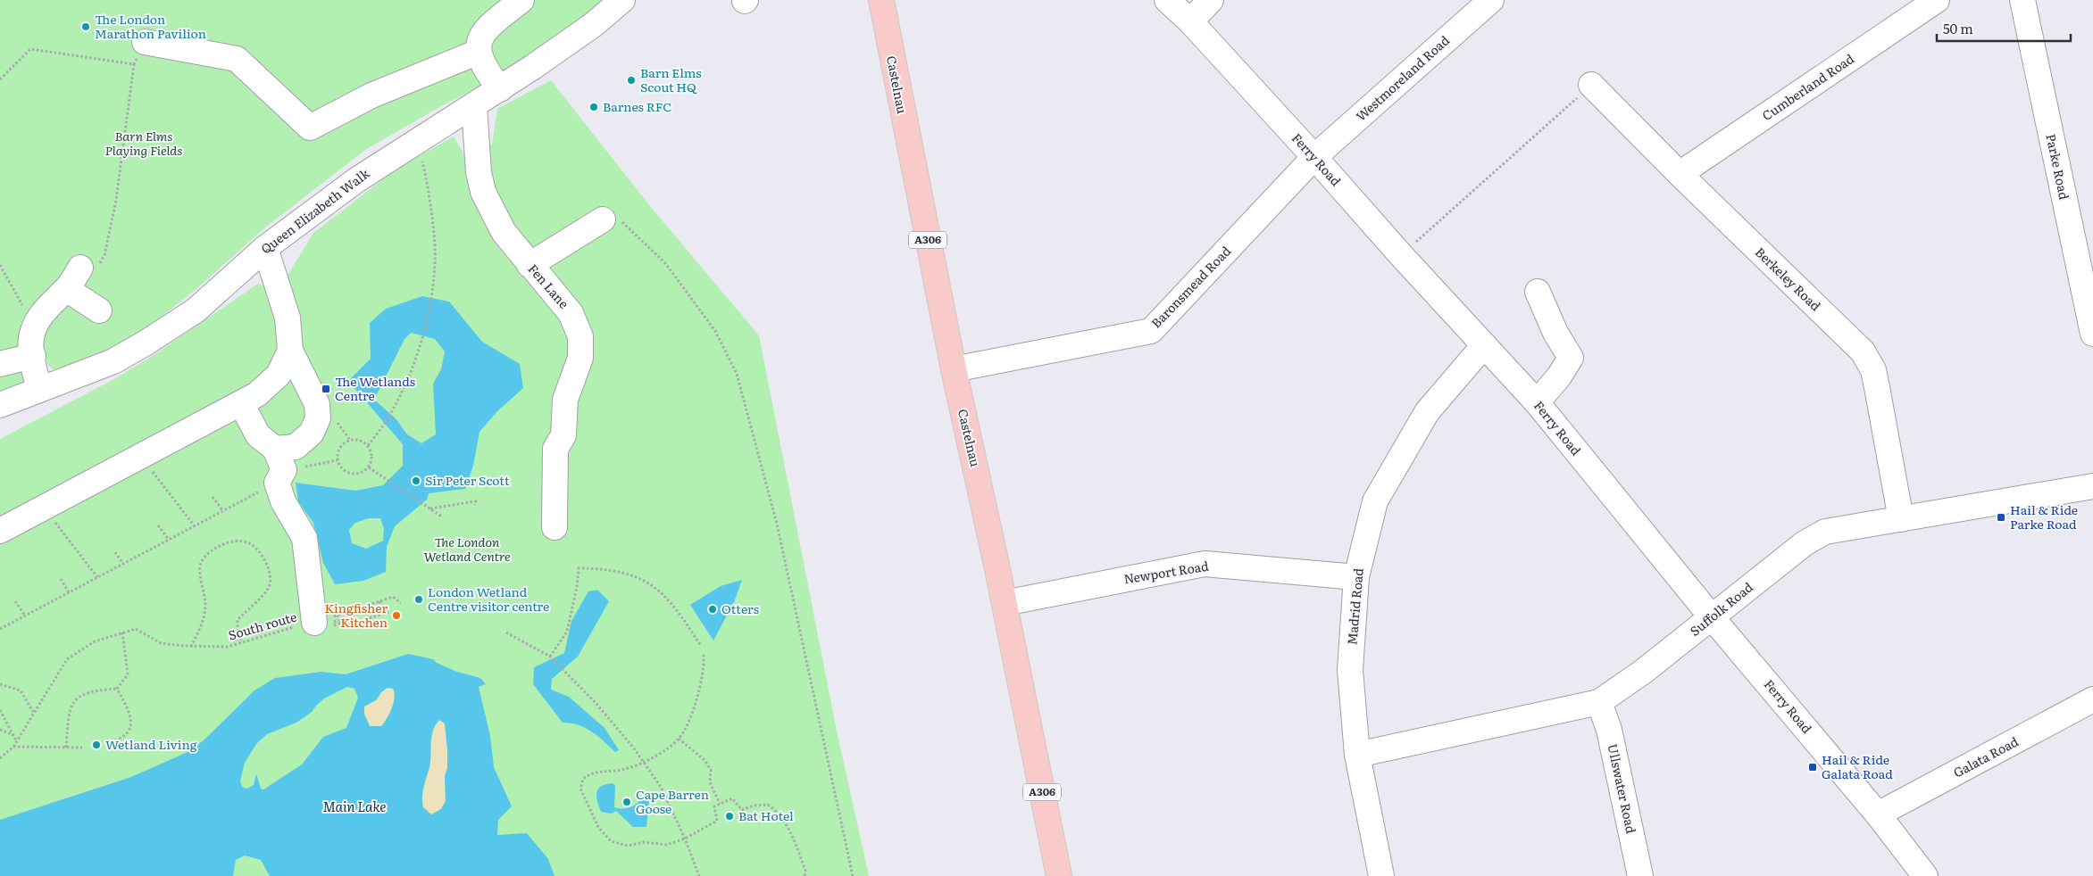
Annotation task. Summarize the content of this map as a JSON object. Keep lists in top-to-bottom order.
{
  "streets": {
    "main road": ["Castelnau", "A306"],
    "street": [
      "Westmoreland Road",
      "Cumberland Road",
      "Ferry Road",
      "Parke Road",
      "Queen Elizabeth Walk",
      "Berkeley Road",
      "Fen Lane",
      "Baronsmead Road",
      "Newport Road",
      "Madrid Road",
      "Suffolk Road",
      "Galata Road",
      "Ullswater Road"
    ],
    "path": ["South route"]
  },
  "crossings": [
    ["Westmoreland Road", "Ferry Road"],
    ["Westmoreland Road", "Baronsmead Road"],
    ["Castelnau", "Baronsmead Road"],
    ["Castelnau", "Newport Road"],
    ["Cumberland Road", "Berkeley Road"],
    ["Ferry Road", "Baronsmead Road"],
    ["Ferry Road", "Madrid Road"],
    ["Ferry Road", "Suffolk Road"],
    ["Ferry Road", "Galata Road"],
    ["Queen Elizabeth Walk", "Fen Lane"],
    ["Berkeley Road", "Suffolk Road"],
    ["Newport Road", "Madrid Road"],
    ["Madrid Road", "Suffolk Road"],
    ["Suffolk Road", "Ullswater Road"]
  ],
  "water": ["Main Lake"],
  "parks": ["Barn Elms Playing Fields", "The London Wetland Centre"],
  "places": {
    "other": [
      "The London Marathon Pavilion",
      "Barn Elms Scout HQ",
      "Barnes RFC",
      "Sir Peter Scott",
      "London Wetland Centre visitor centre",
      "Otters",
      "Kingfisher Kitchen",
      "Wetland Living",
      "Cape Barren Goose",
      "Bat Hotel"
    ],
    "transit": ["The Wetlands Centre", "Hail & Ride Parke Road", "Hail & Ride Galata Road"]
  },
  "scale_bar": "50 m"
}
